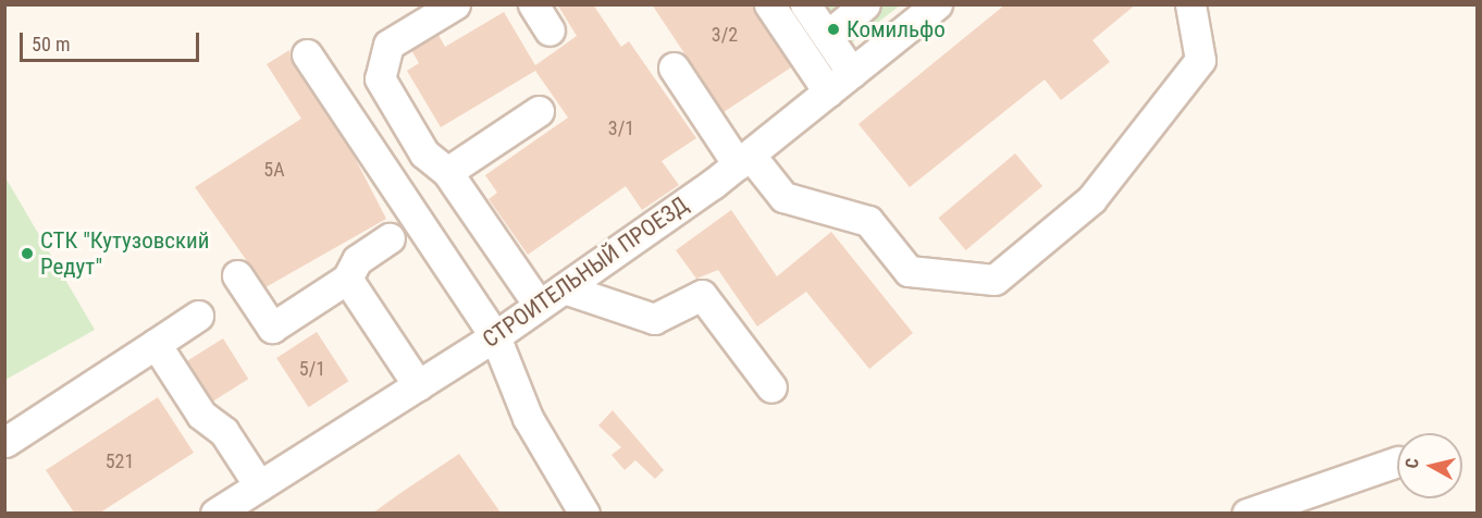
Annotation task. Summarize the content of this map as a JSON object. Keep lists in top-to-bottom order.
{
  "streets": {
    "street": ["СТРОИТЕЛЬНЫЙ ПРОЕЗД"]
  },
  "places": ["Комильфо", "СТК \"Кутузовский Редут\""],
  "house_numbers": [
    "3/2",
    "3/1",
    "5А",
    "5/1",
    "521"
  ],
  "scale_bar": "50 m",
  "north": "left"
}
